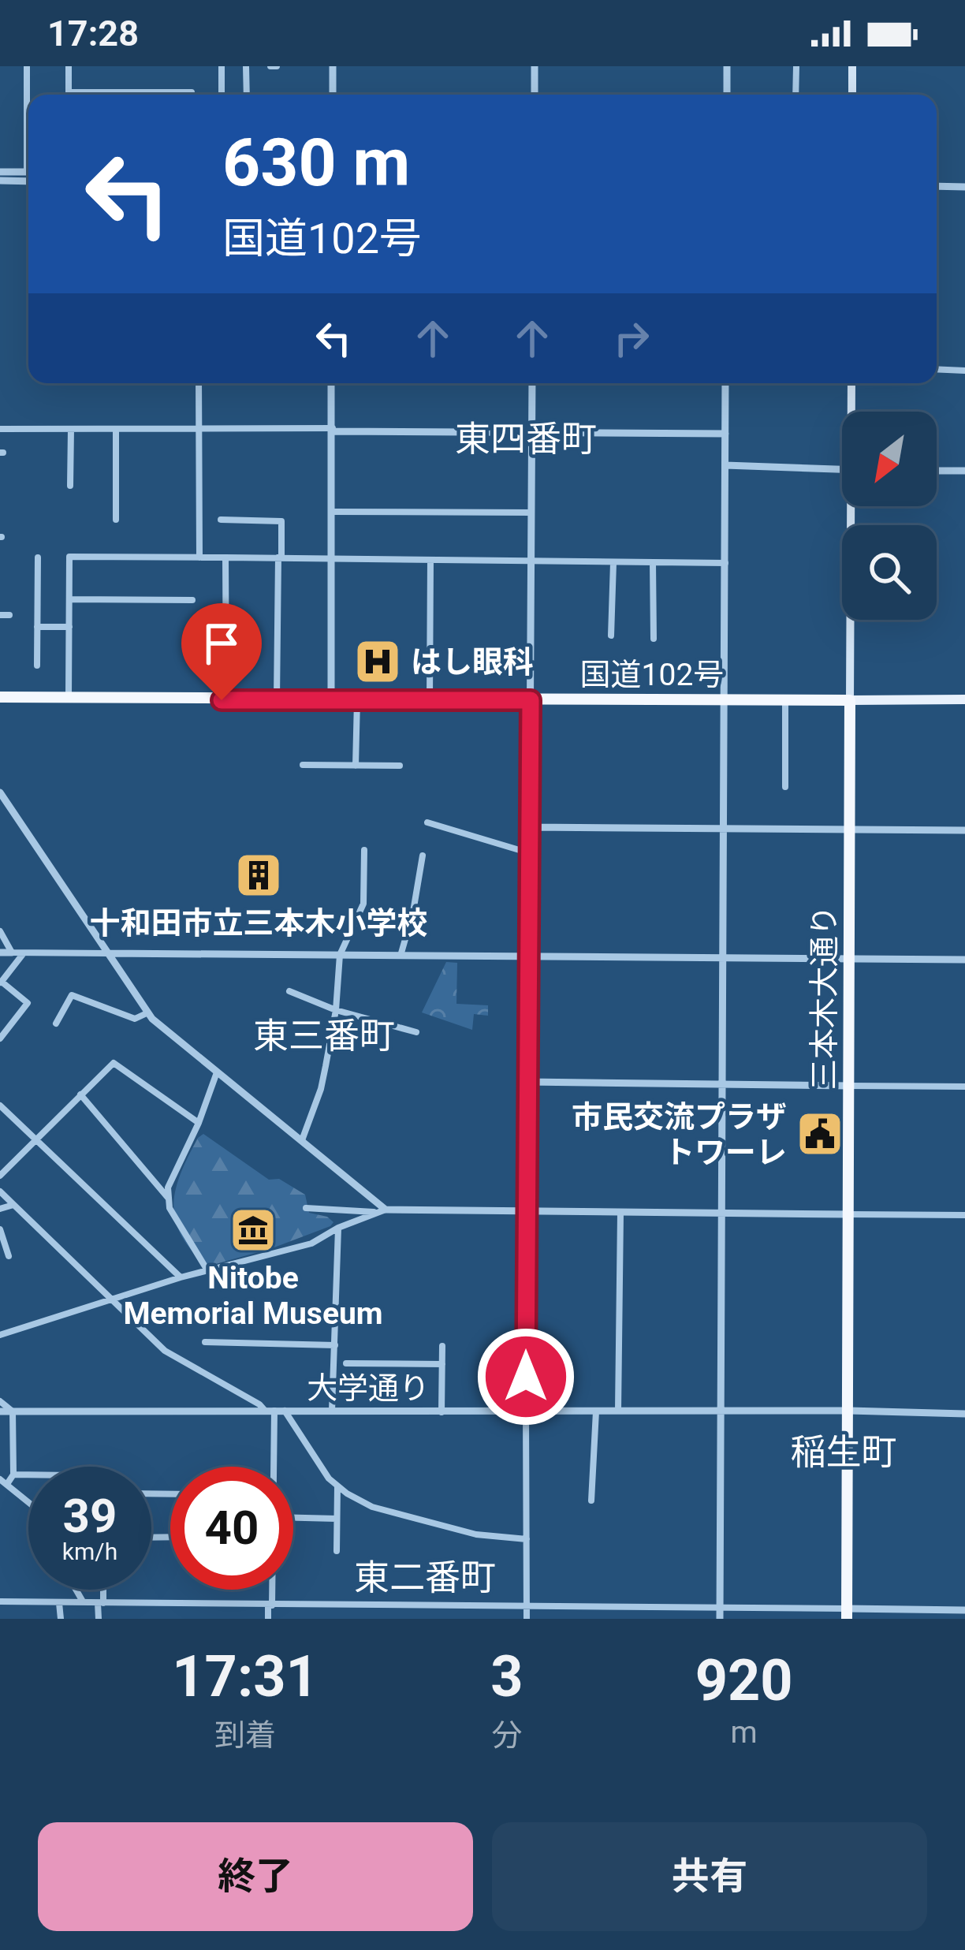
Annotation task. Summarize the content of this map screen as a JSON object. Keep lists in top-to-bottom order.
{
  "streets": {
    "highway": ["国道102号", "三本木大通り"],
    "street": ["大学通り"]
  },
  "crossings": [
    ["国道102号", "三本木大通り"],
    ["三本木大通り", "大学通り"]
  ],
  "districts": [
    "東四番町",
    "東三番町",
    "稲生町",
    "東二番町"
  ],
  "places": {
    "hospital": ["はし眼科"],
    "building": ["十和田市立三本木小学校"],
    "public building": ["市民交流プラザ トワーレ"],
    "museum": ["Nitobe Memorial Museum"]
  },
  "north": "bottom left",
  "page": {
    "status": "17:28",
    "turn": ["630 m", "国道102号"],
    "speed": "39 km/h",
    "limit": "40",
    "eta": [
      "17:31",
      "到着",
      "3",
      "分",
      "920",
      "m"
    ],
    "buttons": ["終了", "共有"]
  }
}
